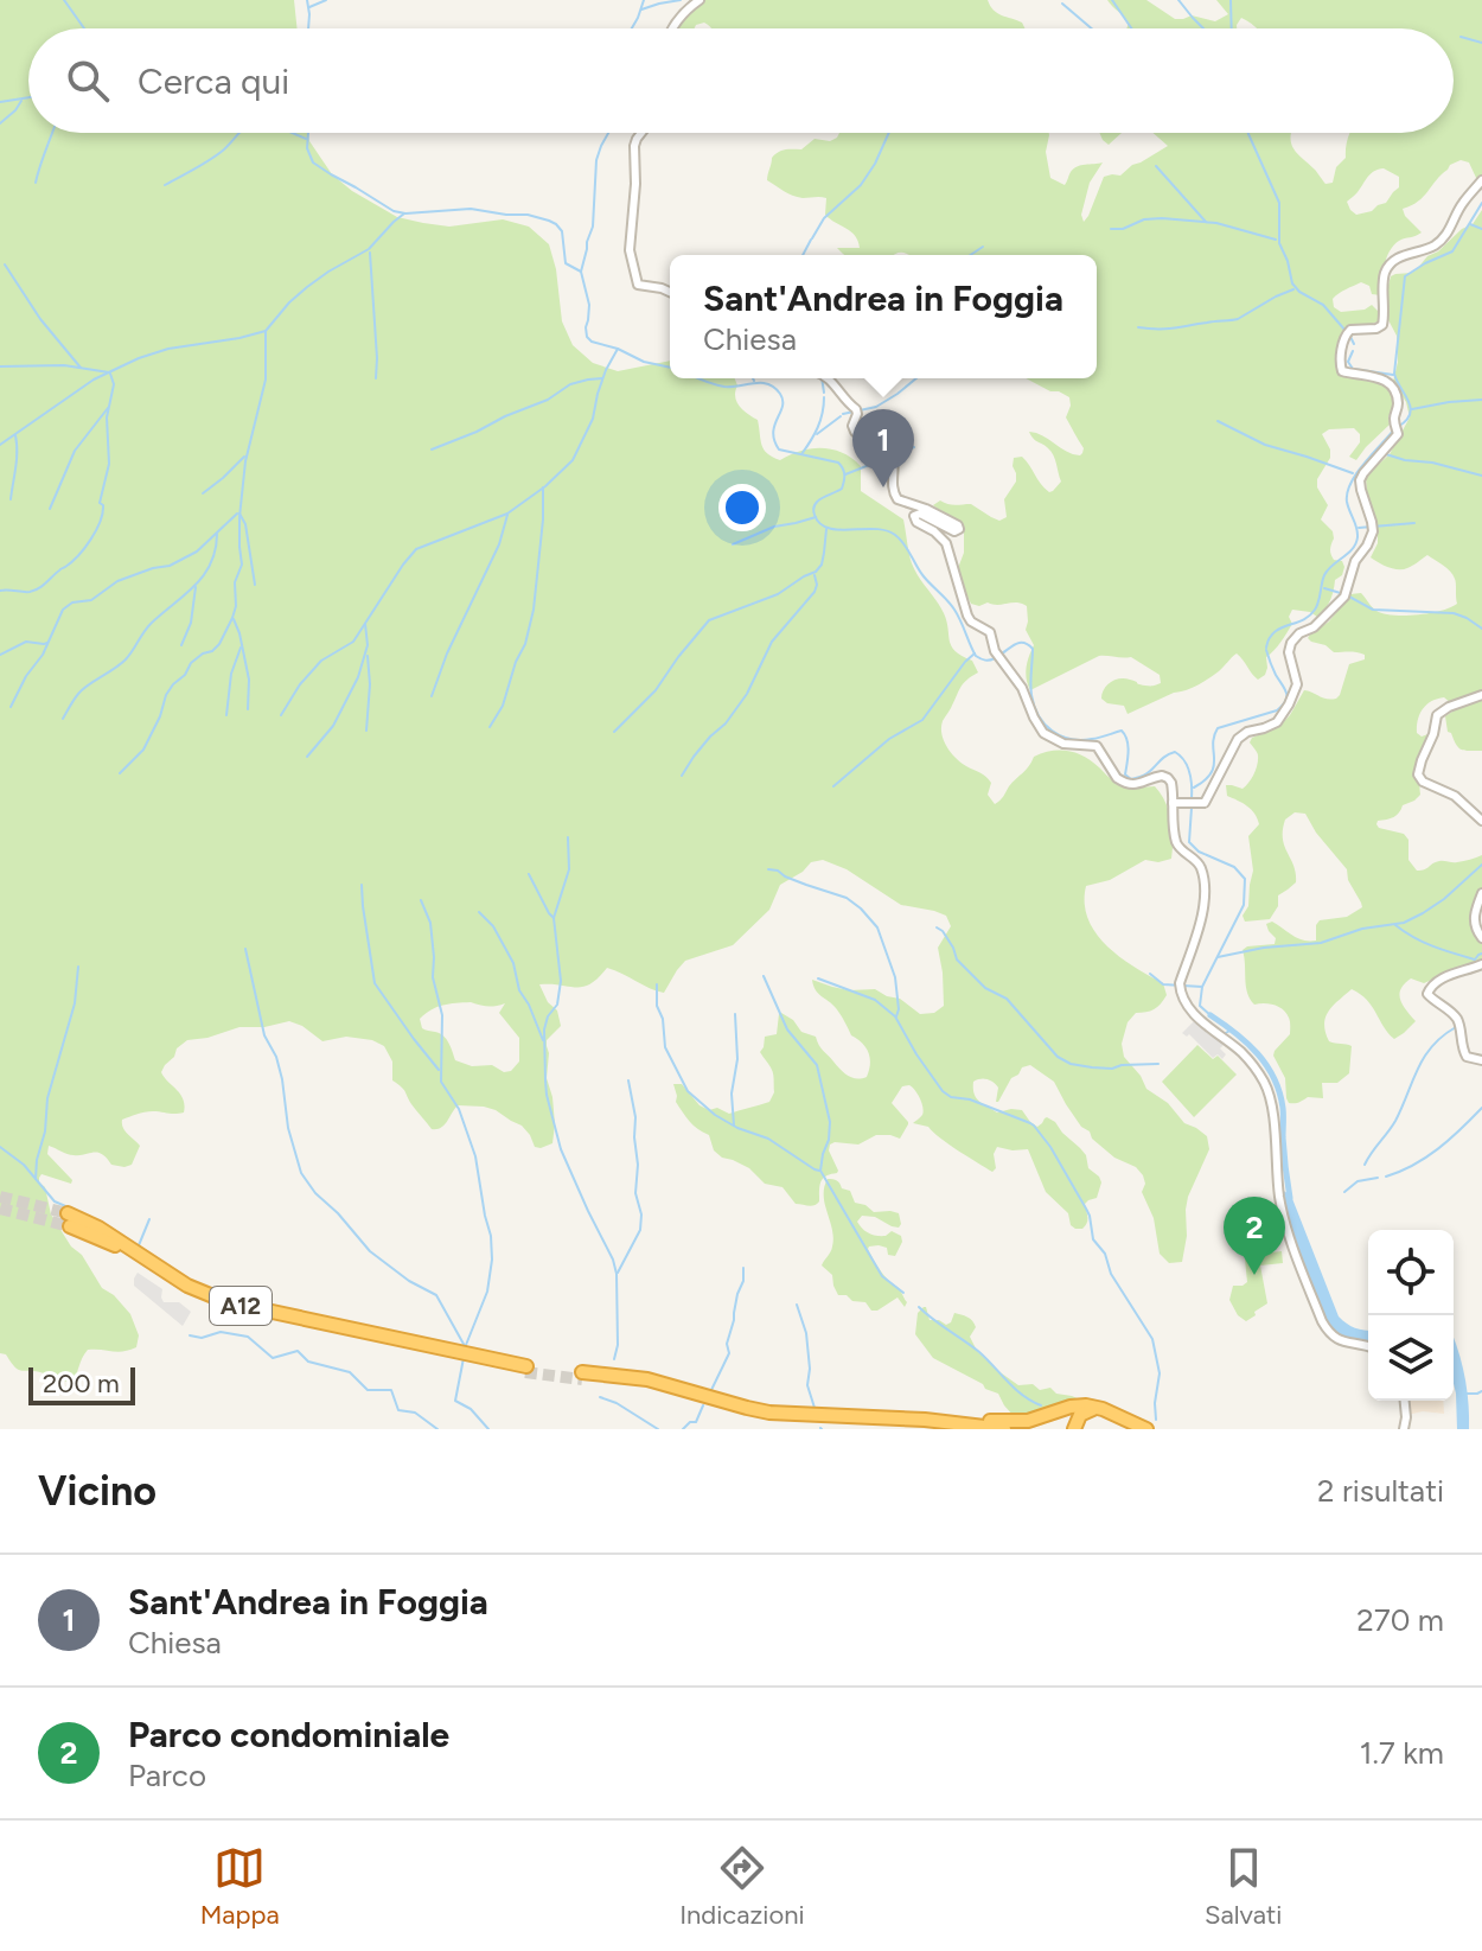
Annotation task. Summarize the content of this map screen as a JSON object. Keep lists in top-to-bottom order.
{
  "streets": {
    "highway": ["A12"]
  },
  "scale_bar": "200 m",
  "page": {
    "search": "Cerca qui",
    "popup": ["Sant'Andrea in Foggia", "Chiesa"],
    "pins": ["1", "2"],
    "scale": "200 m",
    "heading": ["Vicino", "2 risultati"],
    "list": [
      {
        "mark": "1",
        "name": "Sant'Andrea in Foggia",
        "note": "Chiesa",
        "value": "270 m"
      },
      {
        "mark": "2",
        "name": "Parco condominiale",
        "note": "Parco",
        "value": "1.7 km"
      }
    ],
    "nav": ["Mappa", "Indicazioni", "Salvati"]
  }
}
